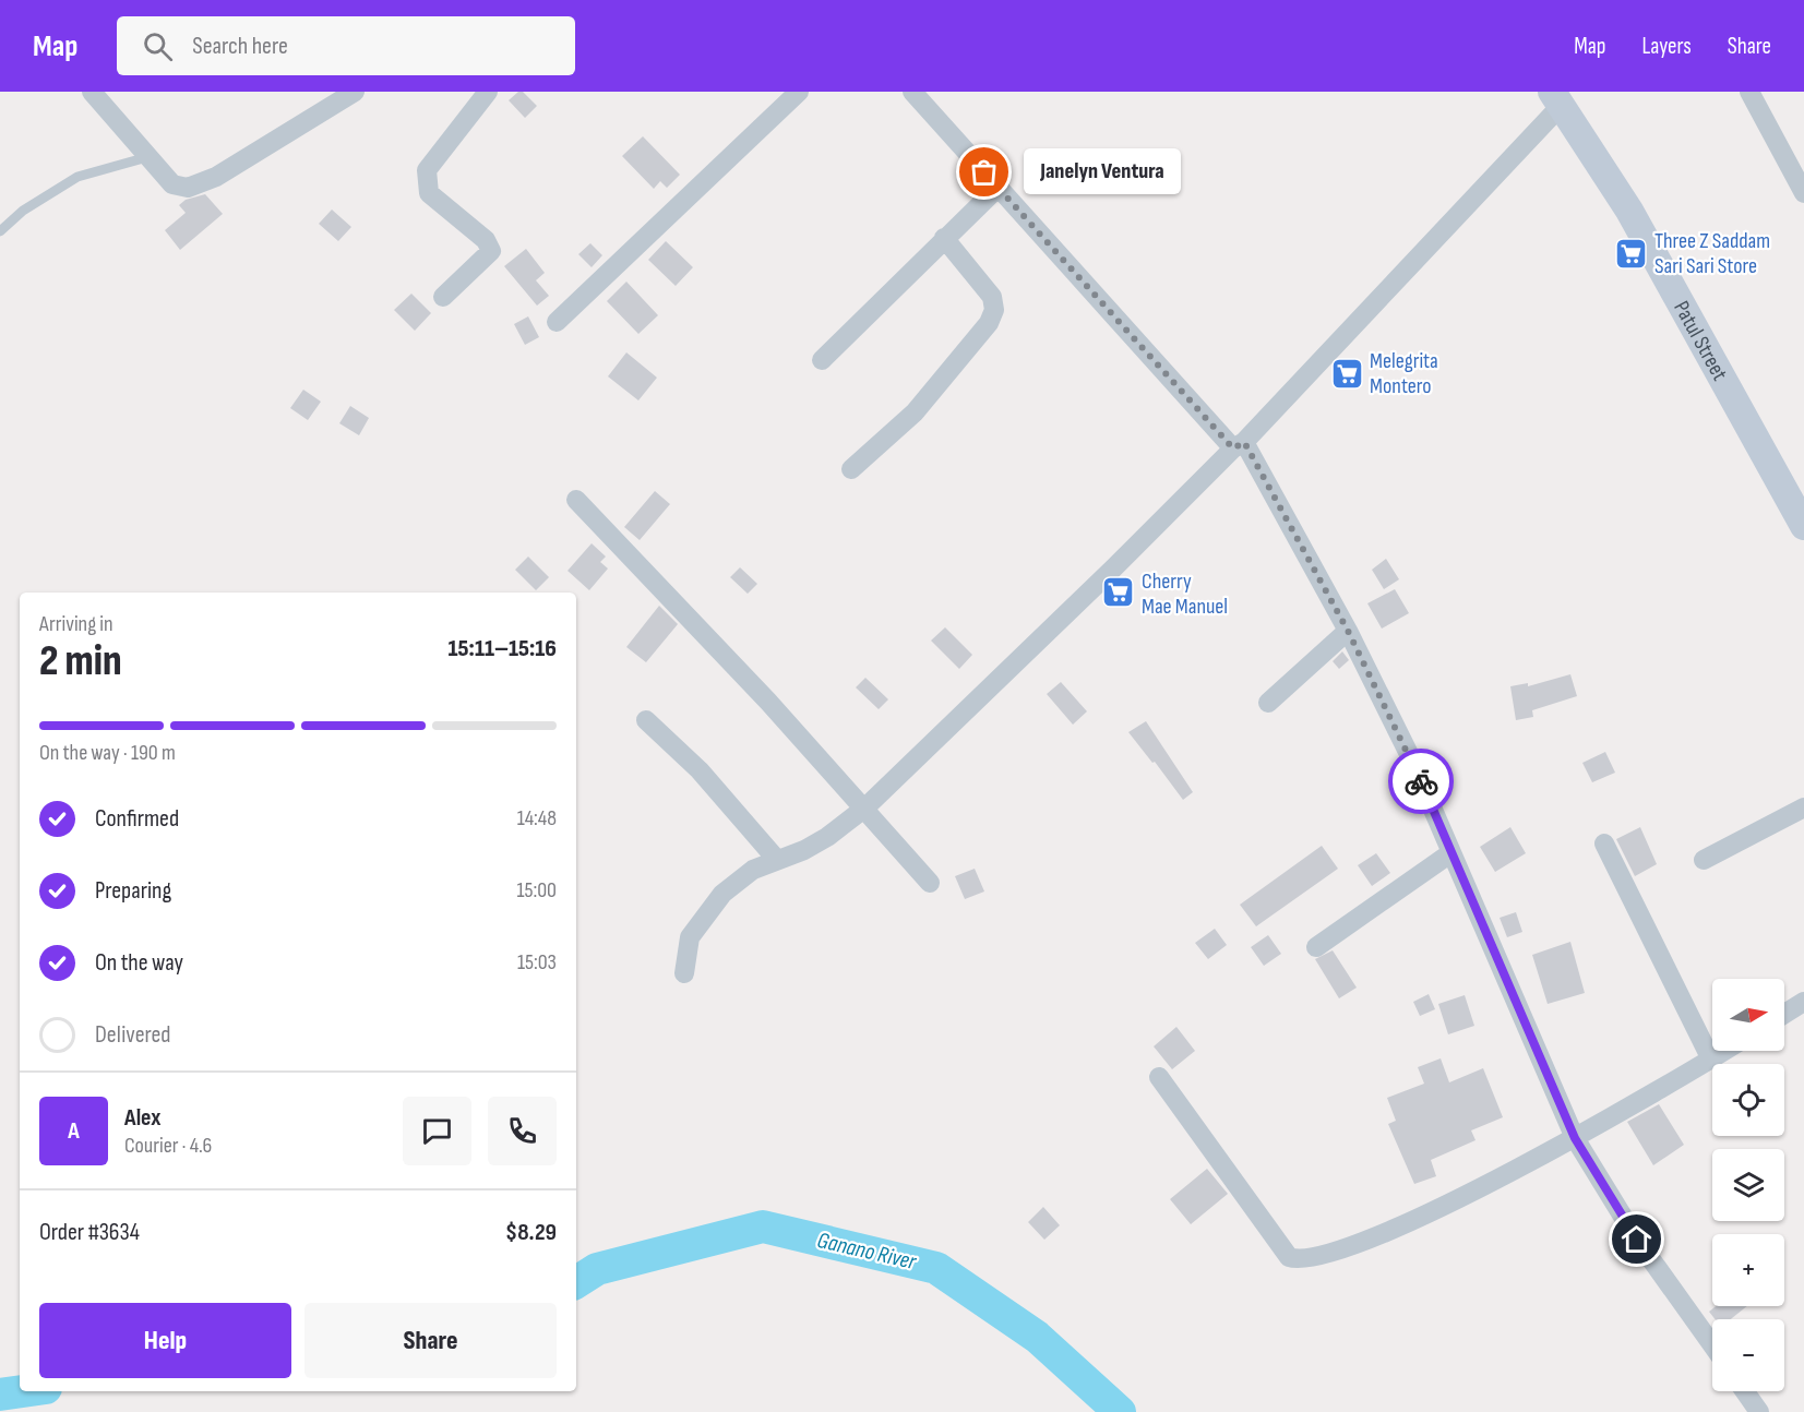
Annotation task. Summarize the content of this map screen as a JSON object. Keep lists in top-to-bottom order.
{
  "streets": {
    "main road": ["Patul Street"]
  },
  "water": ["Ganano River"],
  "places": {
    "other": ["Janelyn Ventura"],
    "supermarket": ["Three Z Saddam Sari Sari Store", "Melegrita Montero", "Cherry Mae Manuel"]
  },
  "north": "right",
  "page": {
    "header": "Map",
    "search": "Search here",
    "nav": ["Map", "Layers", "Share"],
    "bubble": "Janelyn Ventura",
    "heading": ["2 min", "Arriving in", "15:11–15:16"],
    "panel": [
      "Alex",
      "Courier · 4.6",
      "Order #3634",
      "$8.29"
    ],
    "bar": "On the way · 190 m",
    "list": [
      ["Confirmed", "14:48"],
      ["Preparing", "15:00"],
      ["On the way", "15:03"],
      "Delivered"
    ],
    "map_buttons": ["+", "−"],
    "round": "A",
    "buttons": ["Help", "Share"]
  }
}
